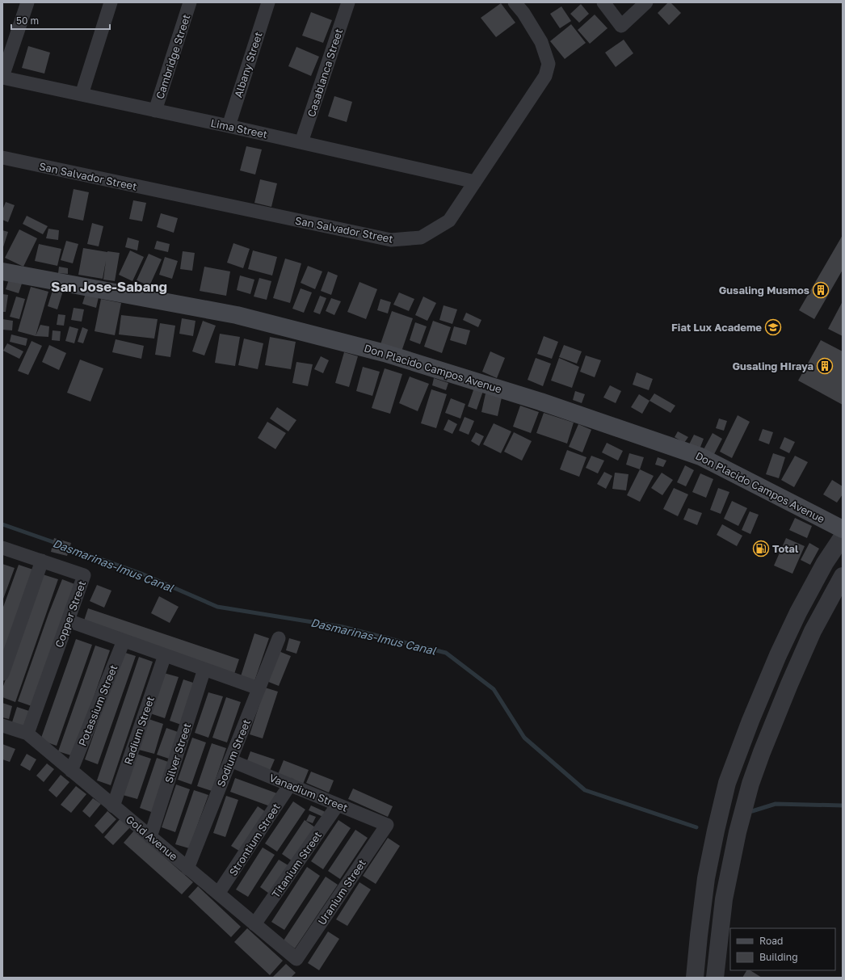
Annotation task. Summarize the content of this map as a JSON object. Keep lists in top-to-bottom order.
{
  "streets": {
    "main road": ["Don Placido Campos Avenue"],
    "street": [
      "Cambridge Street",
      "Albany Street",
      "Casablanca Street",
      "Lima Street",
      "San Salvador Street",
      "Copper Street",
      "Potassium Street",
      "Radium Street",
      "Silver Street",
      "Sodium Street",
      "Vanadium Street",
      "Gold Avenue",
      "Strontium Street",
      "Titanium Street",
      "Uranium Street"
    ]
  },
  "crossings": [
    ["Cambridge Street", "Lima Street"],
    ["Albany Street", "Lima Street"],
    ["Casablanca Street", "Lima Street"],
    ["Lima Street", "San Salvador Street"],
    ["Copper Street", "Gold Avenue"],
    ["Potassium Street", "Gold Avenue"],
    ["Radium Street", "Gold Avenue"],
    ["Silver Street", "Gold Avenue"],
    ["Sodium Street", "Vanadium Street"],
    ["Sodium Street", "Gold Avenue"],
    ["Vanadium Street", "Strontium Street"],
    ["Vanadium Street", "Titanium Street"],
    ["Vanadium Street", "Uranium Street"],
    ["Gold Avenue", "Strontium Street"],
    ["Gold Avenue", "Titanium Street"],
    ["Gold Avenue", "Uranium Street"]
  ],
  "districts": ["San Jose-Sabang"],
  "water": ["Dasmarinas-Imus Canal"],
  "places": {
    "building": ["Gusaling Musmos", "Gusaling HIraya"],
    "school or university": ["Fiat Lux Academe"],
    "fuel station": ["Total"]
  },
  "legend": ["Road", "Building"],
  "scale_bar": "50 m"
}
